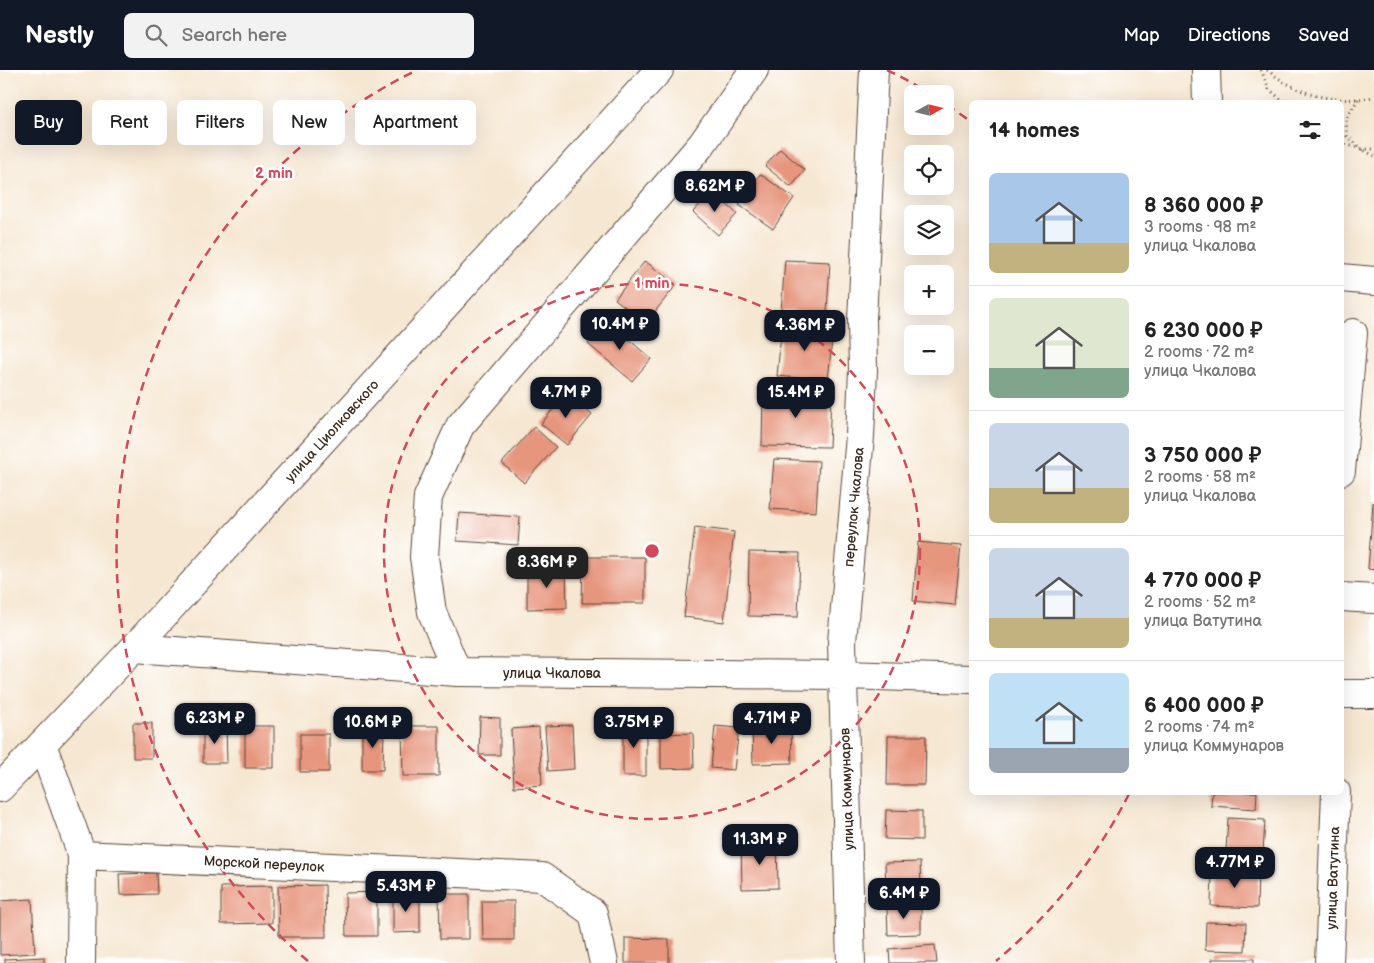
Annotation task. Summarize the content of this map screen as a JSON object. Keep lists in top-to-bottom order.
{
  "streets": {
    "street": [
      "улица Циолковского",
      "переулок Чкалова",
      "улица Чкалова",
      "улица Коммунаров",
      "Морской переулок",
      "улица Ватутина"
    ]
  },
  "crossings": [
    ["улица Циолковского", "улица Чкалова"],
    ["переулок Чкалова", "улица Чкалова"],
    ["переулок Чкалова", "улица Коммунаров"],
    ["улица Чкалова", "улица Коммунаров"]
  ],
  "north": "right",
  "page": {
    "header": "Nestly",
    "search": "Search here",
    "nav": ["Map", "Directions", "Saved"],
    "map_buttons": ["+", "−"],
    "chip": [
      "Buy",
      "Rent",
      "Filters",
      "New",
      "Apartment"
    ],
    "heading": "14 homes",
    "list": [
      {
        "name": "8 360 000 ₽",
        "note": "3 rooms · 98 m² · улица Чкалова"
      },
      {
        "name": "6 230 000 ₽",
        "note": "2 rooms · 72 m² · улица Чкалова"
      },
      {
        "name": "3 750 000 ₽",
        "note": "2 rooms · 58 m² · улица Чкалова"
      },
      {
        "name": "4 770 000 ₽",
        "note": "2 rooms · 52 m² · улица Ватутина"
      },
      {
        "name": "6 400 000 ₽",
        "note": "2 rooms · 74 m² · улица Коммунаров"
      }
    ],
    "price": [
      "8.62M ₽",
      "10.4M ₽",
      "4.36M ₽",
      "4.7M ₽",
      "15.4M ₽",
      "8.36M ₽",
      "6.23M ₽",
      "4.71M ₽",
      "10.6M ₽",
      "3.75M ₽",
      "11.3M ₽",
      "4.77M ₽",
      "5.43M ₽",
      "6.4M ₽"
    ]
  },
  "rings": ["2 min", "1 min"]
}
